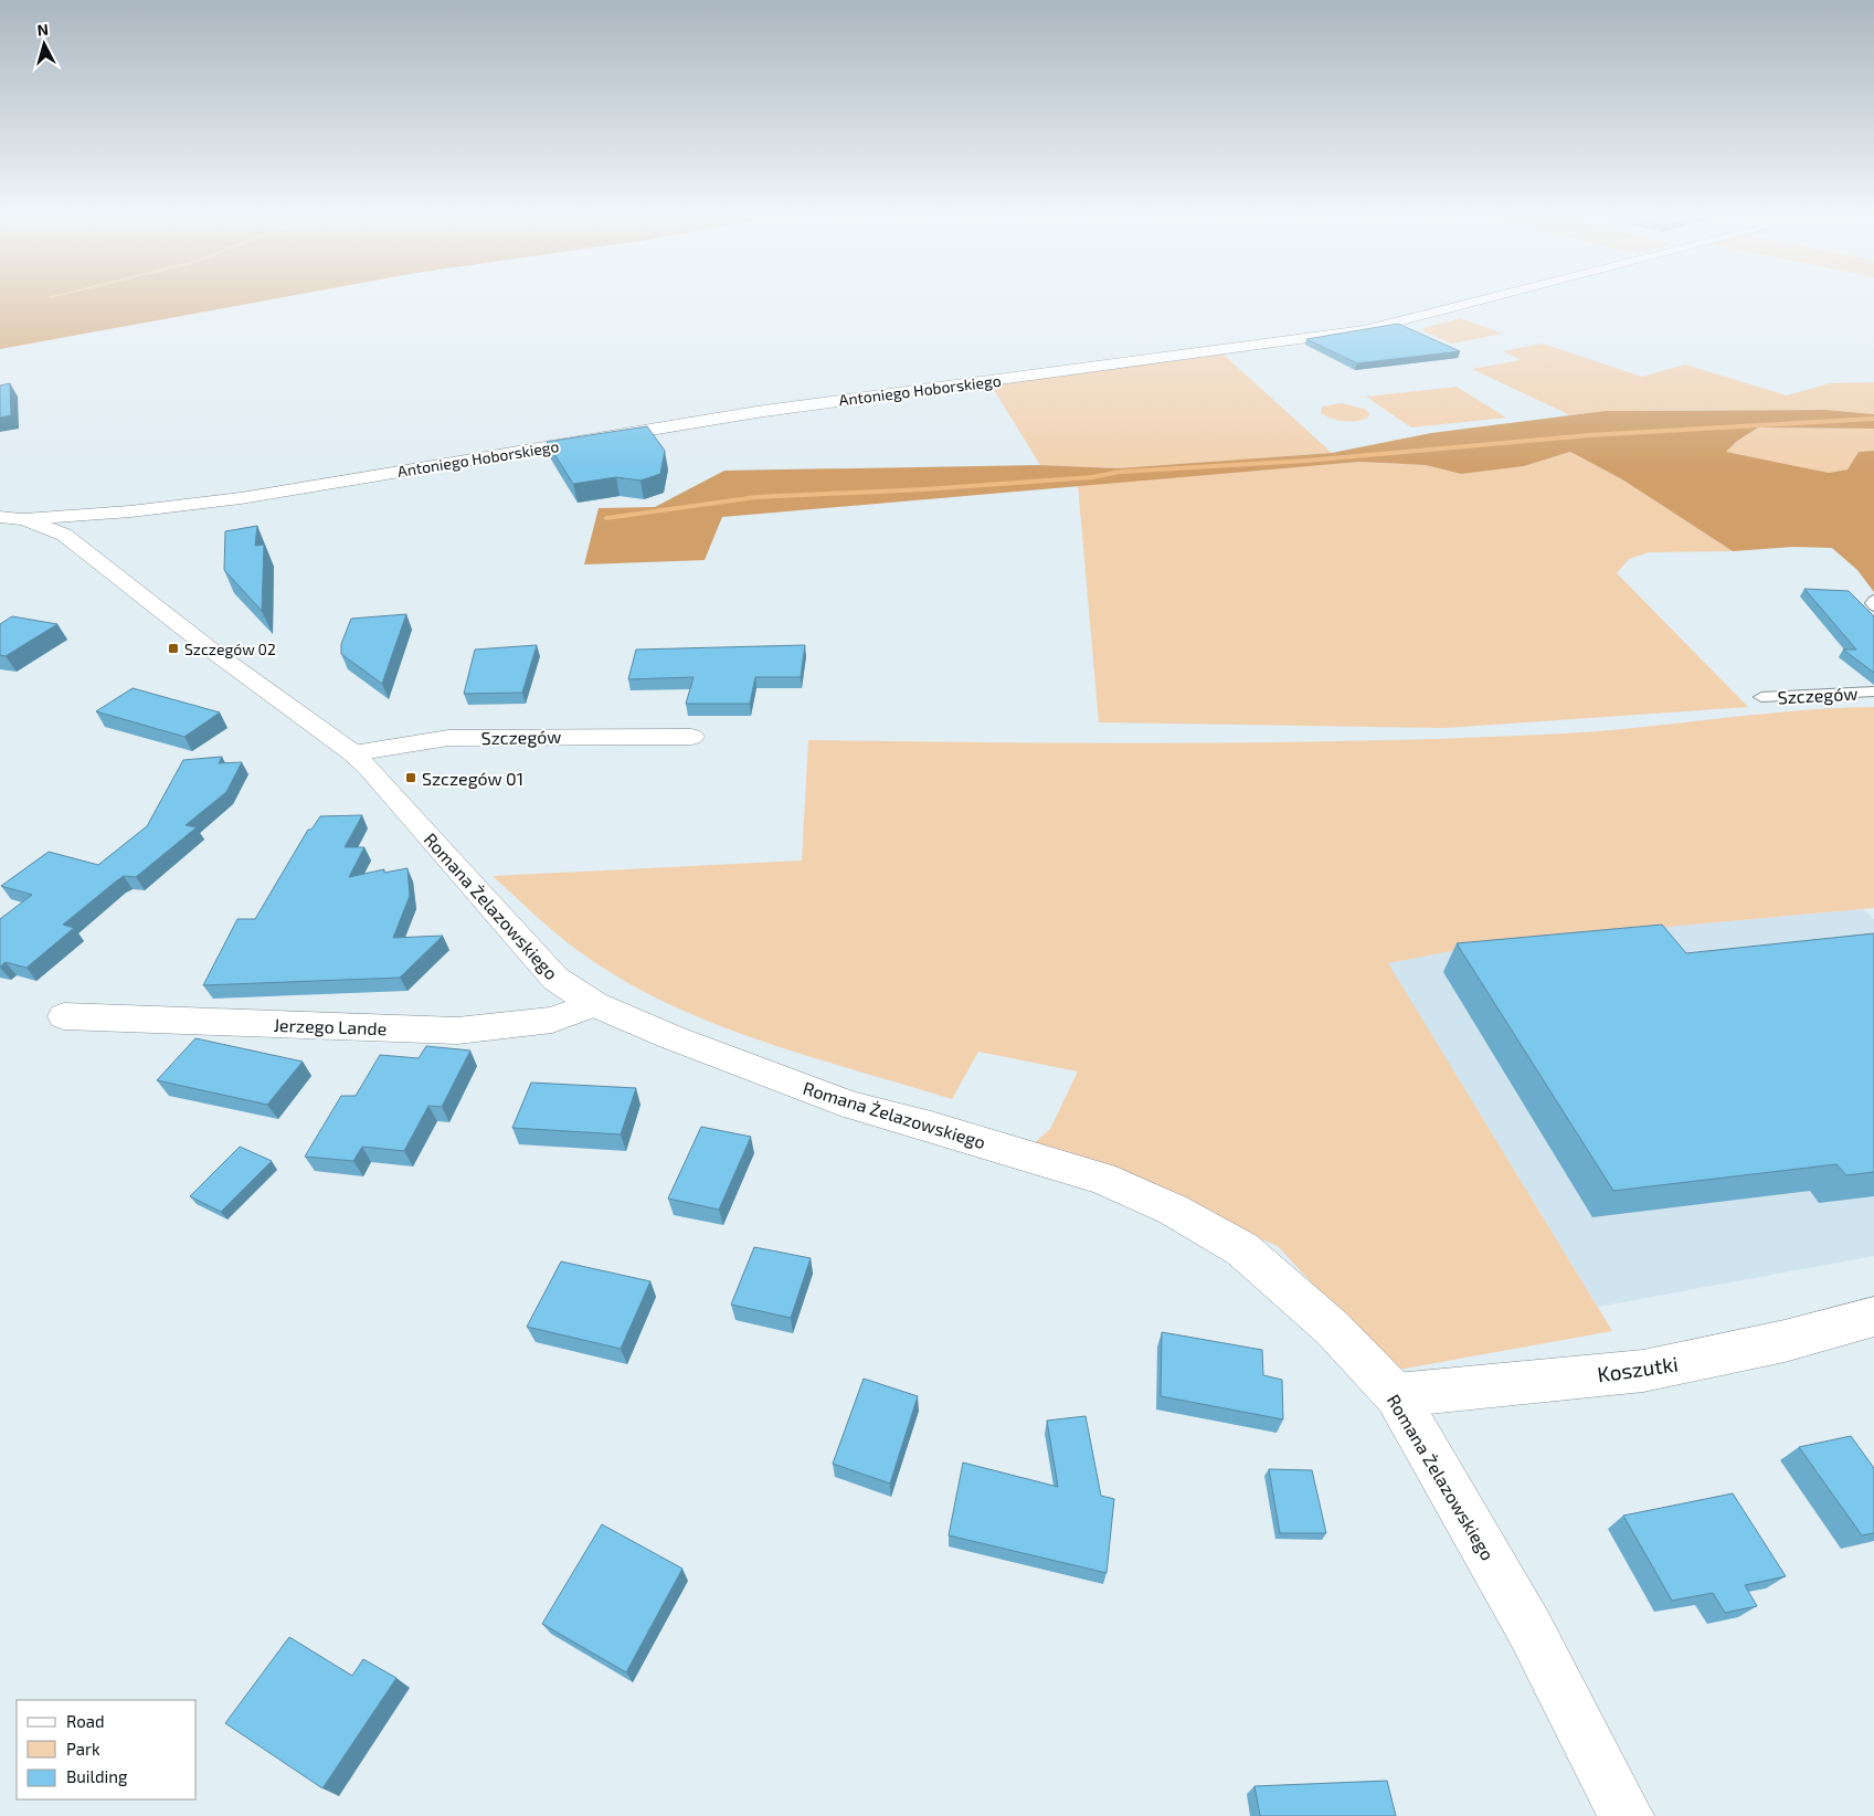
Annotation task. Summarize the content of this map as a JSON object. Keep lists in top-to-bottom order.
{
  "streets": {
    "street": [
      "Antoniego Hoborskiego",
      "Szczegów",
      "Romana Żelazowskiego",
      "Jerzego Lande",
      "Koszutki"
    ]
  },
  "crossings": [
    ["Antoniego Hoborskiego", "Romana Żelazowskiego"],
    ["Szczegów", "Romana Żelazowskiego"],
    ["Romana Żelazowskiego", "Jerzego Lande"],
    ["Romana Żelazowskiego", "Koszutki"]
  ],
  "places": {
    "transit": ["Szczegów 02", "Szczegów 01"]
  },
  "legend": ["Road", "Park", "Building"],
  "north": "top"
}
